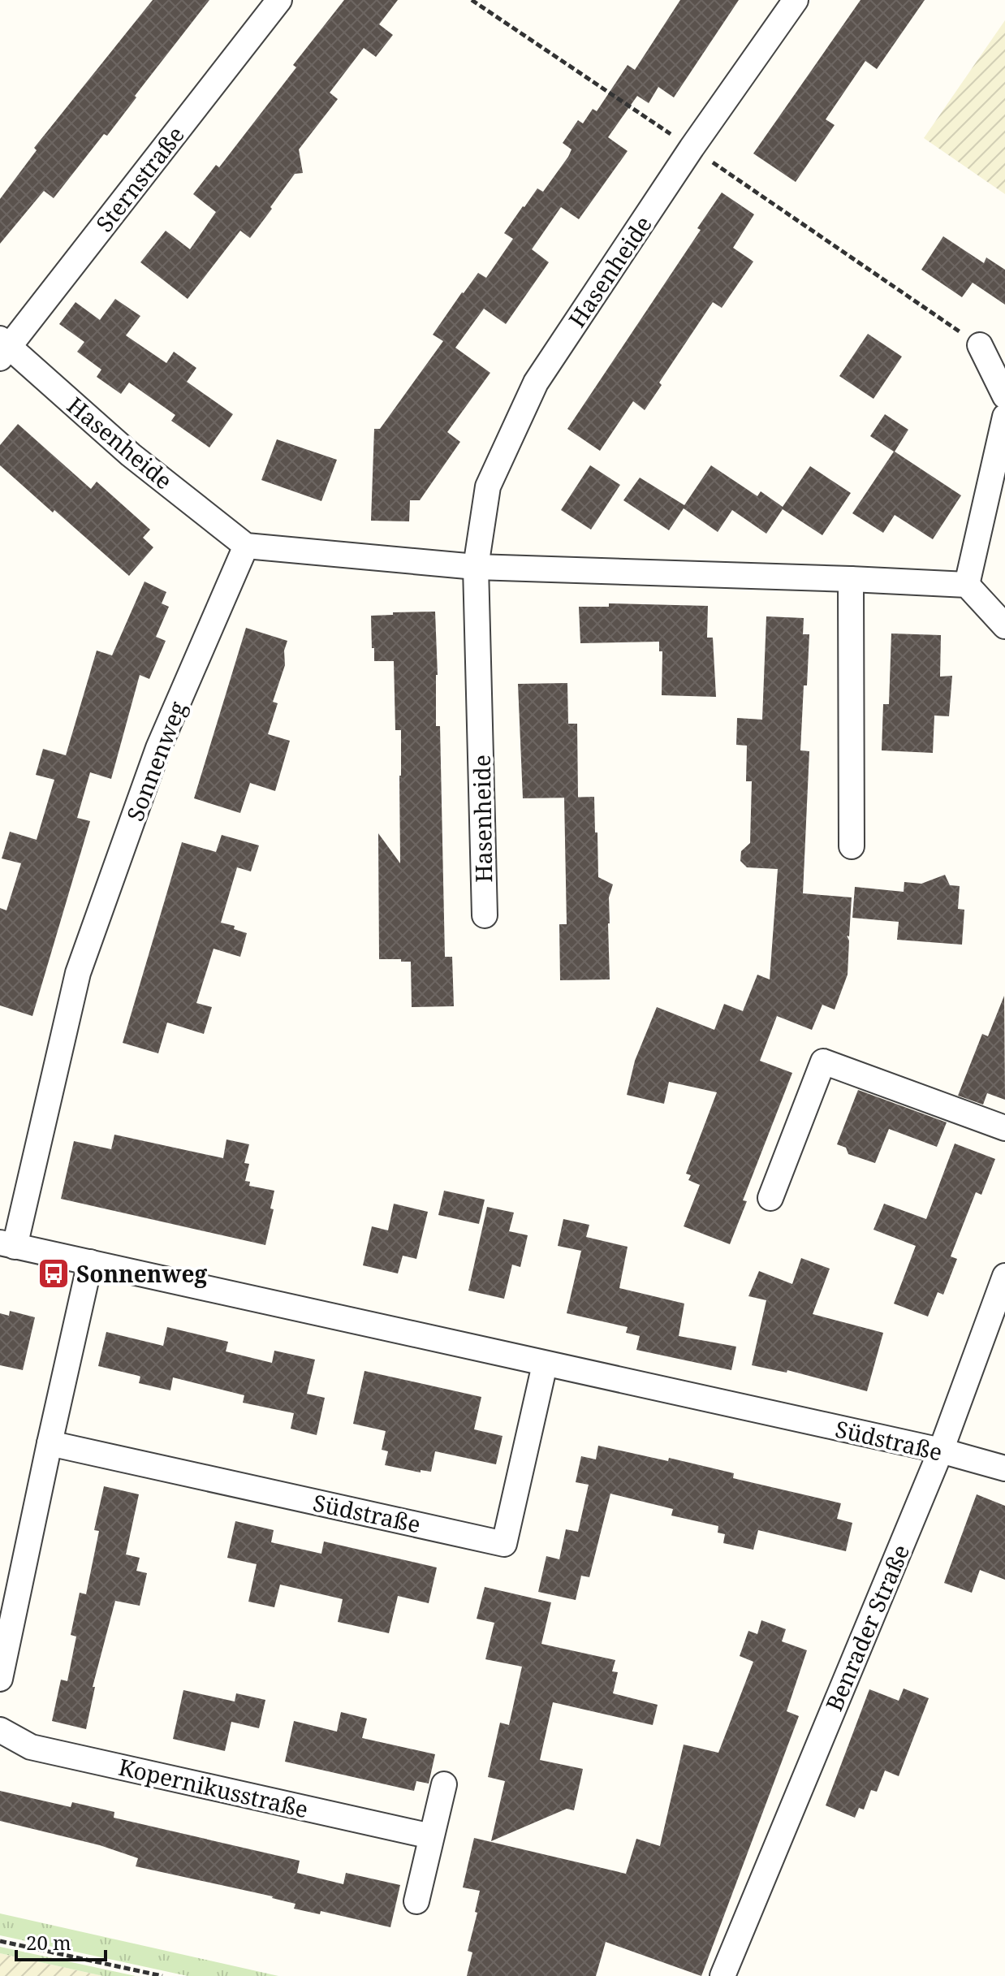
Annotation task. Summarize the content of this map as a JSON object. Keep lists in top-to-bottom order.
{
  "streets": {
    "street": [
      "Sternstraße",
      "Hasenheide",
      "Sonnenweg",
      "Südstraße",
      "Benrader Straße",
      "Kopernikusstraße"
    ]
  },
  "crossings": [
    ["Sternstraße", "Hasenheide"],
    ["Hasenheide", "Sonnenweg"],
    ["Sonnenweg", "Südstraße"],
    ["Südstraße", "Benrader Straße"]
  ],
  "places": {
    "bus stop": ["Sonnenweg"]
  },
  "scale_bar": "20 m"
}
